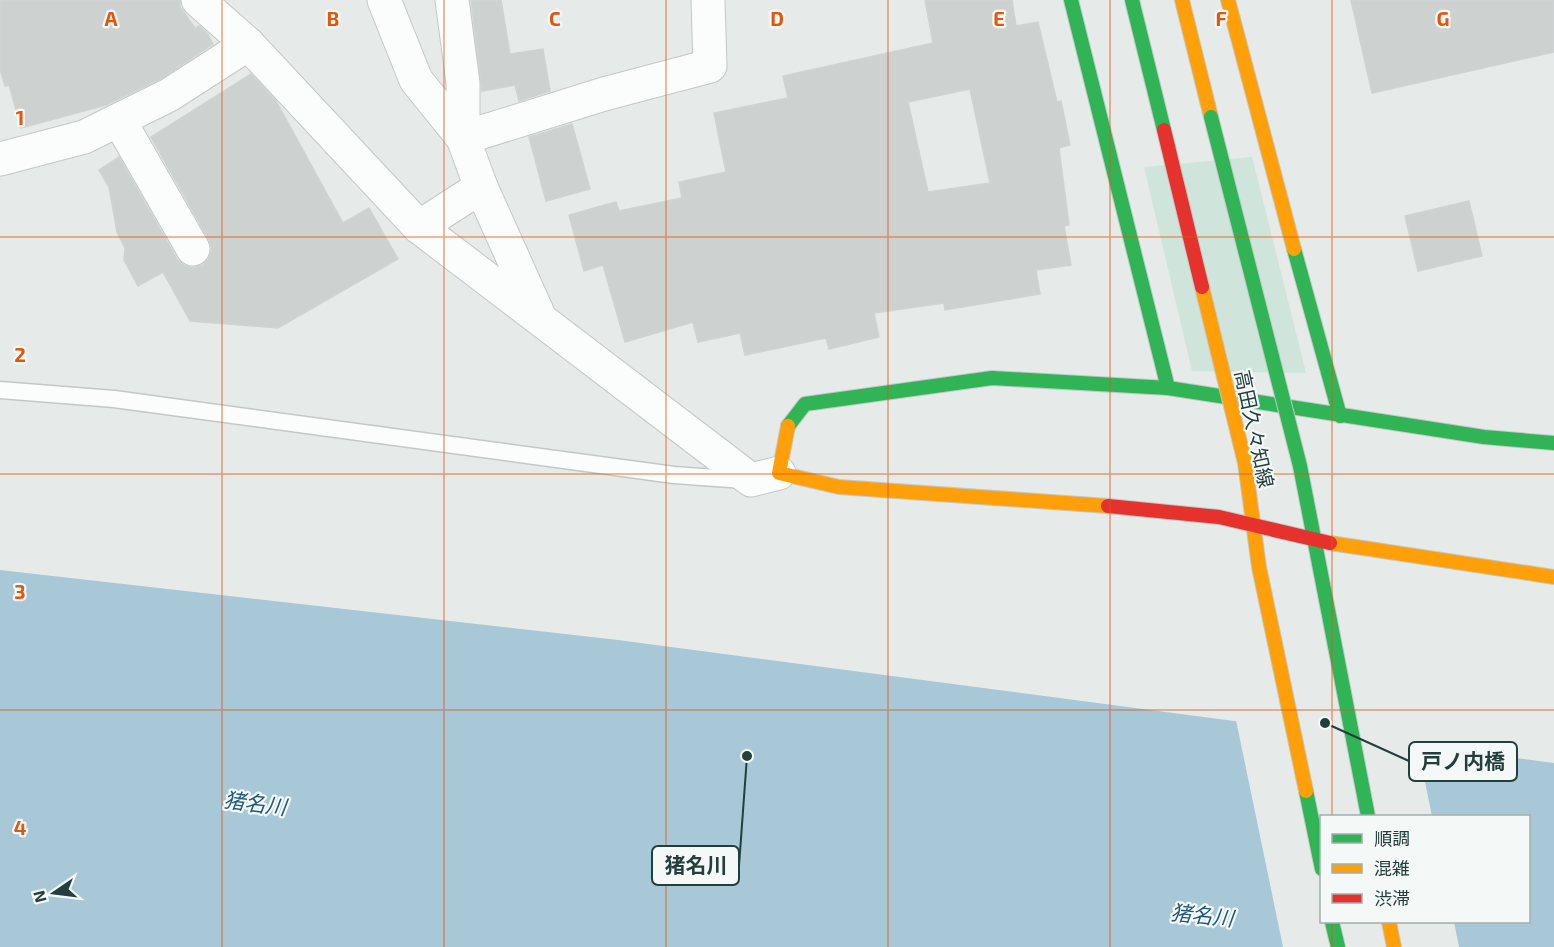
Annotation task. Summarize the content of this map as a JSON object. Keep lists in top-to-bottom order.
{
  "streets": {
    "street": ["高田久々知線"]
  },
  "water": ["猪名川"],
  "places": ["戸ノ内橋", "猪名川"],
  "legend": ["順調", "混雑", "渋滞"],
  "north": "left",
  "grid": {
    "columns": [
      "A",
      "B",
      "C",
      "D",
      "E",
      "F",
      "G"
    ],
    "rows": [
      "1",
      "2",
      "3",
      "4"
    ]
  }
}
